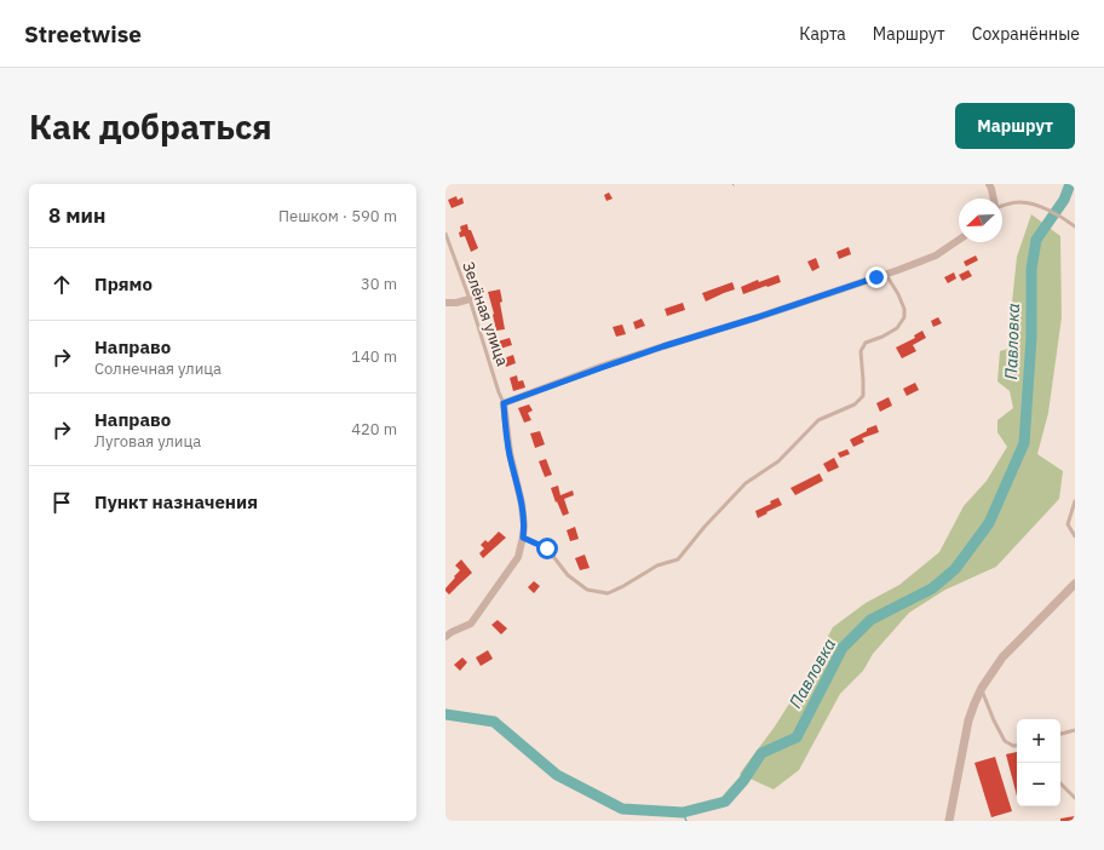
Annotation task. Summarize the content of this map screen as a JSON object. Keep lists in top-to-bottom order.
{
  "streets": {
    "lane": ["Зелёная улица"]
  },
  "water": ["Павловка"],
  "north": "bottom left",
  "page": {
    "header": "Streetwise",
    "nav": ["Карта", "Маршрут", "Сохранённые"],
    "buttons": "Маршрут",
    "title": "Как добраться",
    "heading": ["8 мин", "Пешком · 590 m"],
    "list": [
      ["Прямо", "30 m"],
      ["Направо", "Солнечная улица", "140 m"],
      ["Направо", "Луговая улица", "420 m"],
      "Пункт назначения"
    ],
    "map_buttons": ["+", "−"]
  }
}
